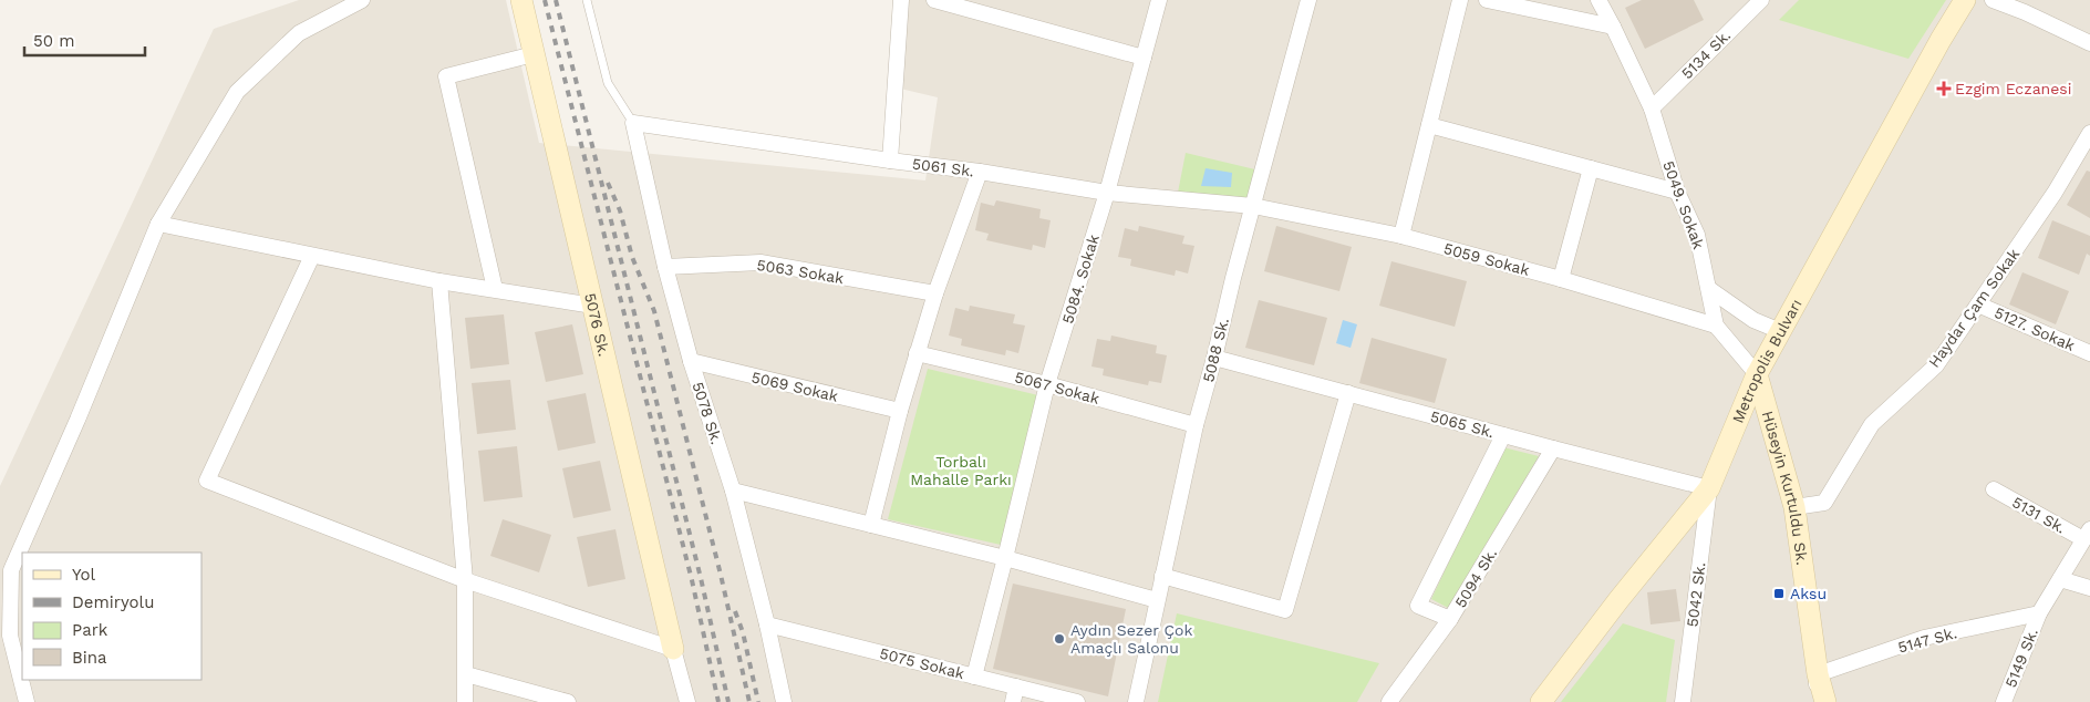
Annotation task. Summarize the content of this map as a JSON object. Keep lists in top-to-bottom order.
{
  "streets": {
    "street": [
      "5134 Sk.",
      "5061 Sk.",
      "5049. Sokak",
      "5059 Sokak",
      "5063 Sokak",
      "5084. Sokak",
      "Haydar Çam Sokak",
      "5076 Sk.",
      "5127. Sokak",
      "5088 Sk.",
      "Metropolis Bulvarı",
      "5069 Sokak",
      "5067 Sokak",
      "5078 Sk.",
      "5065 Sk.",
      "Hüseyin Kurtuldu Sk.",
      "5131 Sk.",
      "5094 Sk.",
      "5042 Sk.",
      "5147 Sk.",
      "5149 Sk.",
      "5075 Sokak"
    ]
  },
  "crossings": [
    ["5134 Sk.", "5049. Sokak"],
    ["5061 Sk.", "5059 Sokak"],
    ["5061 Sk.", "5084. Sokak"],
    ["5061 Sk.", "5088 Sk."],
    ["5061 Sk.", "5078 Sk."],
    ["5049. Sokak", "5059 Sokak"],
    ["5049. Sokak", "Metropolis Bulvarı"],
    ["5049. Sokak", "Hüseyin Kurtuldu Sk."],
    ["5059 Sokak", "5088 Sk."],
    ["5063 Sokak", "5078 Sk."],
    ["5084. Sokak", "5067 Sokak"],
    ["5084. Sokak", "5075 Sokak"],
    ["Haydar Çam Sokak", "5127. Sokak"],
    ["Haydar Çam Sokak", "Hüseyin Kurtuldu Sk."],
    ["5088 Sk.", "5067 Sokak"],
    ["5088 Sk.", "5065 Sk."],
    ["Metropolis Bulvarı", "5065 Sk."],
    ["Metropolis Bulvarı", "Hüseyin Kurtuldu Sk."],
    ["Metropolis Bulvarı", "5042 Sk."],
    ["5069 Sokak", "5078 Sk."],
    ["5078 Sk.", "5075 Sokak"],
    ["5065 Sk.", "5094 Sk."],
    ["5065 Sk.", "5042 Sk."],
    ["Hüseyin Kurtuldu Sk.", "5147 Sk."],
    ["5131 Sk.", "5149 Sk."],
    ["5147 Sk.", "5149 Sk."]
  ],
  "parks": ["Torbalı Mahalle Parkı"],
  "places": {
    "health": ["Ezgim Eczanesi"],
    "transit": ["Aksu"],
    "other": ["Aydın Sezer Çok Amaçlı Salonu"]
  },
  "legend": [
    "Yol",
    "Demiryolu",
    "Park",
    "Bina"
  ],
  "scale_bar": "50 m"
}
